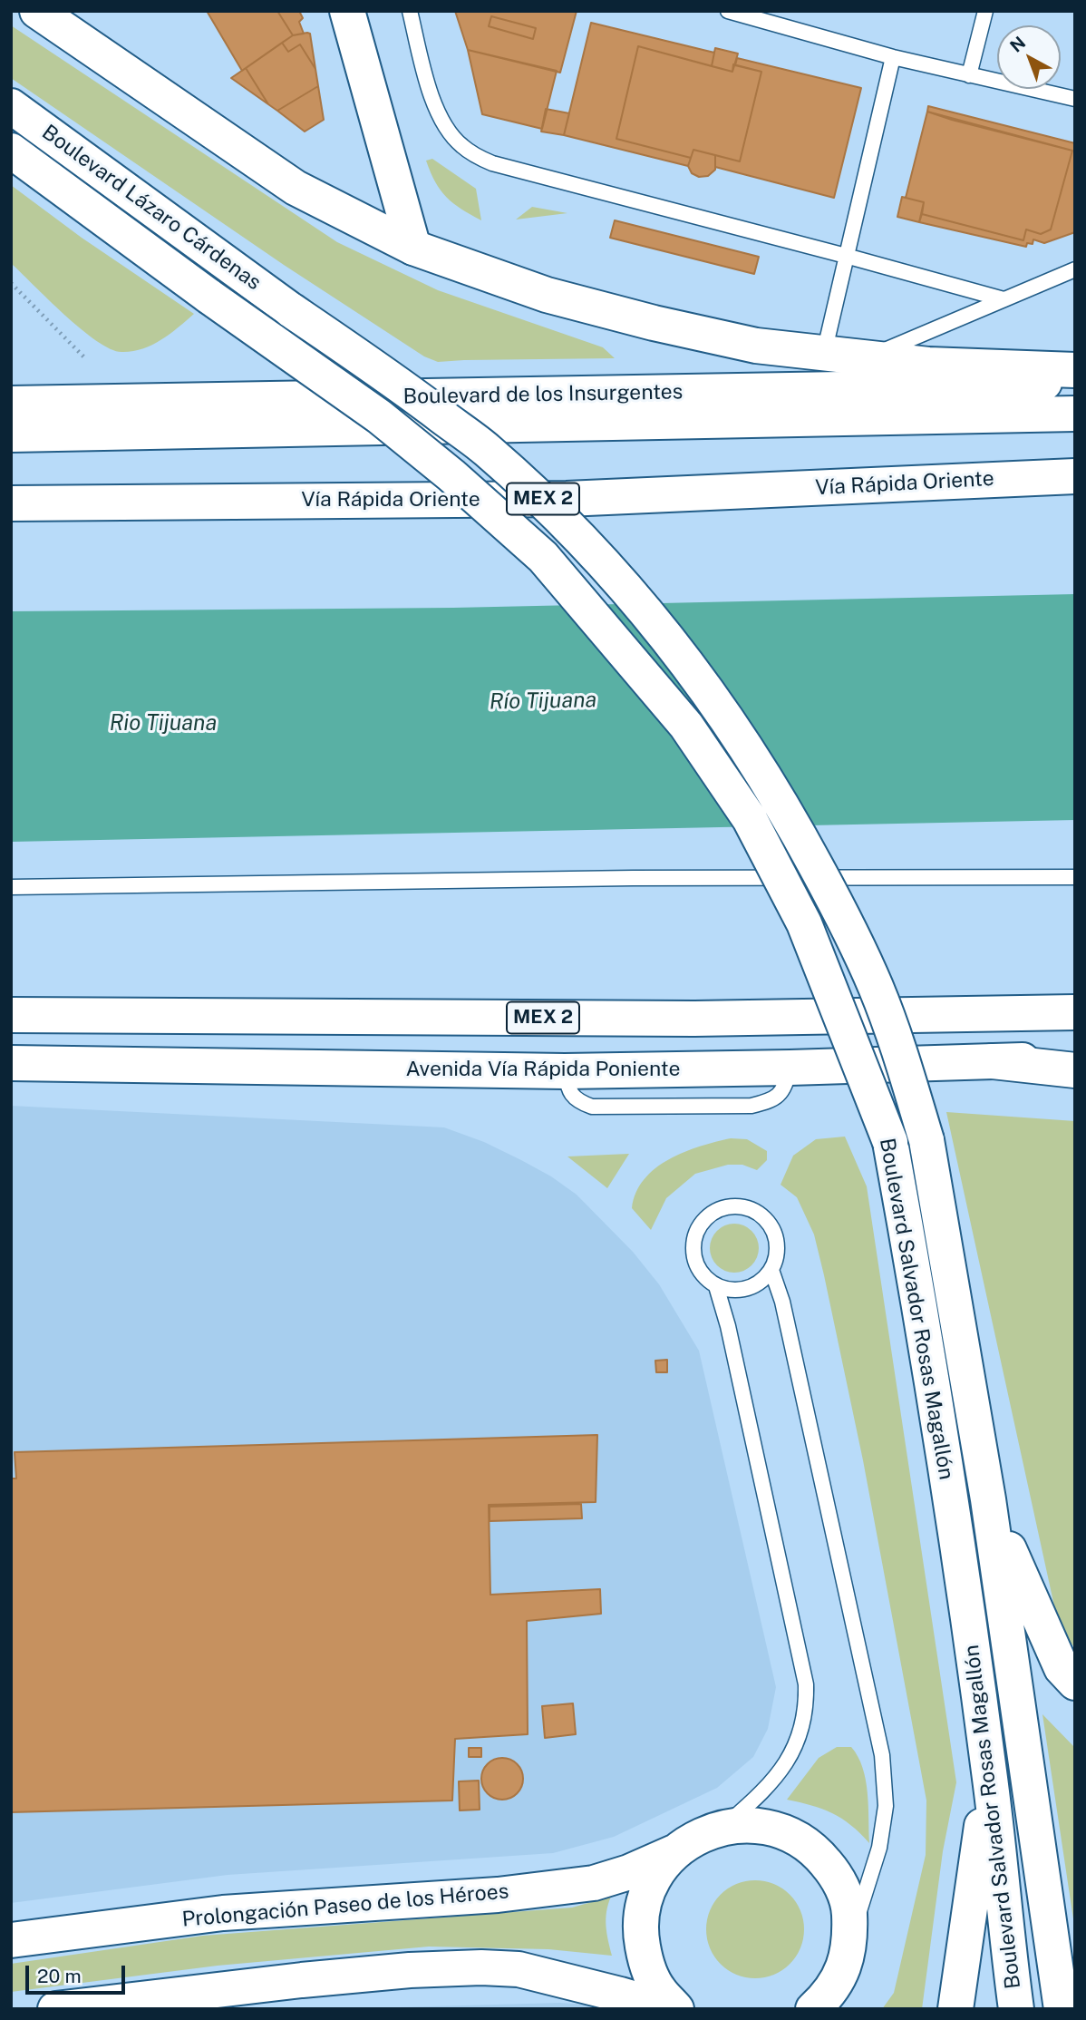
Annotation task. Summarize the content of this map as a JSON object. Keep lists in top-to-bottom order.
{
  "streets": {
    "main road": [
      "Boulevard Lázaro Cárdenas",
      "Boulevard de los Insurgentes",
      "Vía Rápida Oriente",
      "MEX 2",
      "Avenida Vía Rápida Poniente",
      "Boulevard Salvador Rosas Magallón",
      "Prolongación Paseo de los Héroes"
    ]
  },
  "crossings": [
    ["Boulevard Lázaro Cárdenas", "Boulevard Salvador Rosas Magallón"]
  ],
  "water": ["Río Tijuana", "Rio Tijuana"],
  "scale_bar": "20 m",
  "north": "top left"
}
